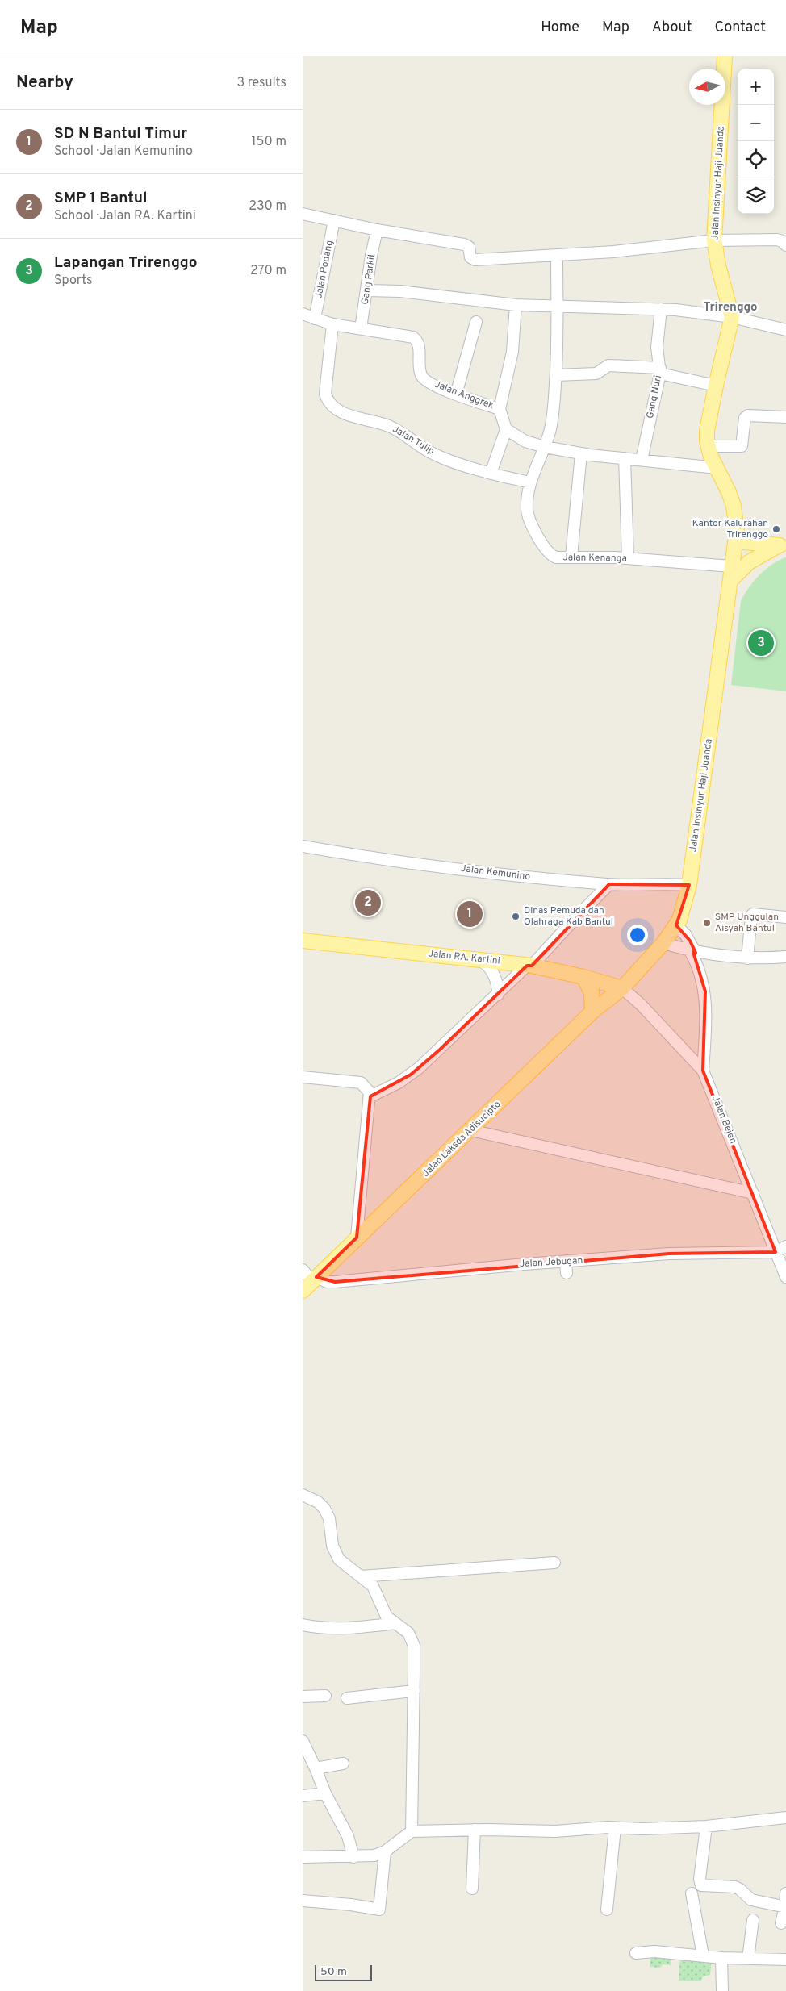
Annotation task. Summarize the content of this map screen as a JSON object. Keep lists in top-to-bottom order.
{
  "streets": {
    "main road": ["Jalan Insinyur Haji Juanda", "Jalan RA. Kartini", "Jalan Laksda Adisucipto"],
    "street": [
      "Jalan Podang",
      "Gang Parkit",
      "Jalan Anggrek",
      "Gang Nuri",
      "Jalan Tulip",
      "Jalan Kenanga",
      "Jalan Kemunino",
      "Jalan Bejen",
      "Jalan Jebugan"
    ]
  },
  "crossings": [
    ["Jalan Insinyur Haji Juanda", "Jalan Kenanga"],
    ["Jalan Insinyur Haji Juanda", "Jalan Kemunino"],
    ["Jalan Insinyur Haji Juanda", "Jalan RA. Kartini"],
    ["Jalan Insinyur Haji Juanda", "Jalan Bejen"],
    ["Jalan Insinyur Haji Juanda", "Jalan Laksda Adisucipto"],
    ["Jalan Podang", "Jalan Anggrek"],
    ["Gang Parkit", "Jalan Anggrek"],
    ["Jalan Anggrek", "Jalan Tulip"],
    ["Jalan Tulip", "Jalan Kenanga"],
    ["Jalan RA. Kartini", "Jalan Bejen"],
    ["Jalan RA. Kartini", "Jalan Laksda Adisucipto"],
    ["Jalan Bejen", "Jalan Laksda Adisucipto"],
    ["Jalan Bejen", "Jalan Jebugan"],
    ["Jalan Laksda Adisucipto", "Jalan Jebugan"]
  ],
  "districts": ["Trirenggo"],
  "places": ["Kantor Kalurahan Trirenggo", "Dinas Pemuda dan Olahraga Kab Bantul", "SMP Unggulan Aisyah Bantul"],
  "scale_bar": "50 m",
  "north": "left",
  "page": {
    "header": "Map",
    "nav": [
      "Home",
      "Map",
      "About",
      "Contact"
    ],
    "heading": ["Nearby", "3 results"],
    "map_buttons": ["+", "−"],
    "list": [
      {
        "mark": "1",
        "name": "SD N Bantul Timur",
        "note": "School · Jalan Kemunino",
        "value": "150 m"
      },
      {
        "mark": "2",
        "name": "SMP 1 Bantul",
        "note": "School · Jalan RA. Kartini",
        "value": "230 m"
      },
      {
        "mark": "3",
        "name": "Lapangan Trirenggo",
        "note": "Sports",
        "value": "270 m"
      }
    ],
    "pins": ["3", "2", "1"],
    "scale": "50 m"
  }
}
